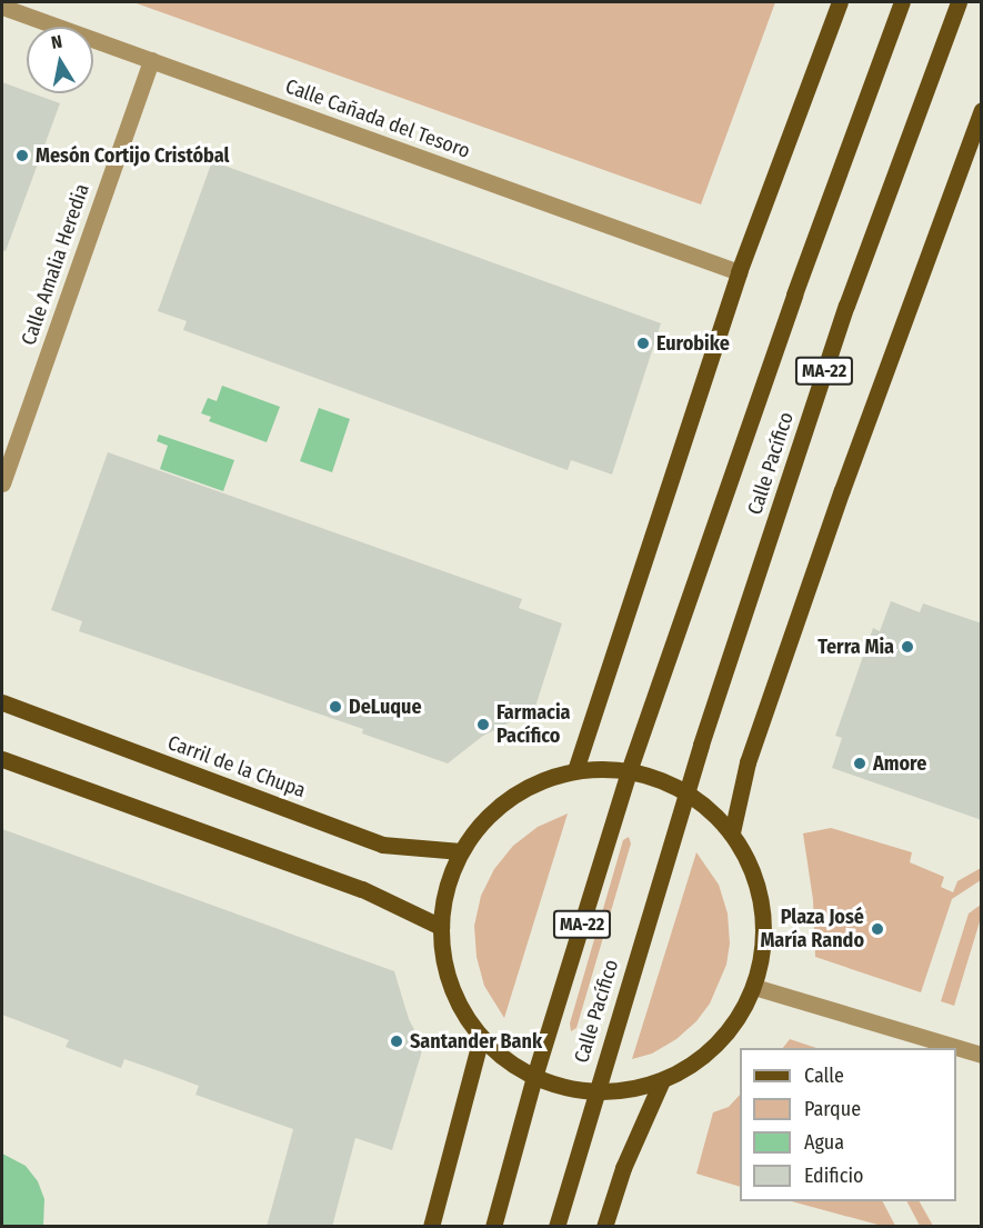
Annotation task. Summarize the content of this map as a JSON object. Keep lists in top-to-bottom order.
{
  "streets": {
    "main road": ["MA-22", "Calle Pacífico", "Carril de la Chupa"],
    "street": ["Calle Cañada del Tesoro", "Calle Amalia Heredia"]
  },
  "crossings": [
    ["Calle Cañada del Tesoro", "Calle Amalia Heredia"],
    ["Calle Pacífico", "Carril de la Chupa"]
  ],
  "places": [
    "Mesón Cortijo Cristóbal",
    "Eurobike",
    "Terra Mia",
    "DeLuque",
    "Farmacia Pacífico",
    "Amore",
    "Plaza José María Rando",
    "Santander Bank"
  ],
  "legend": [
    "Calle",
    "Parque",
    "Agua",
    "Edificio"
  ],
  "north": "top"
}
